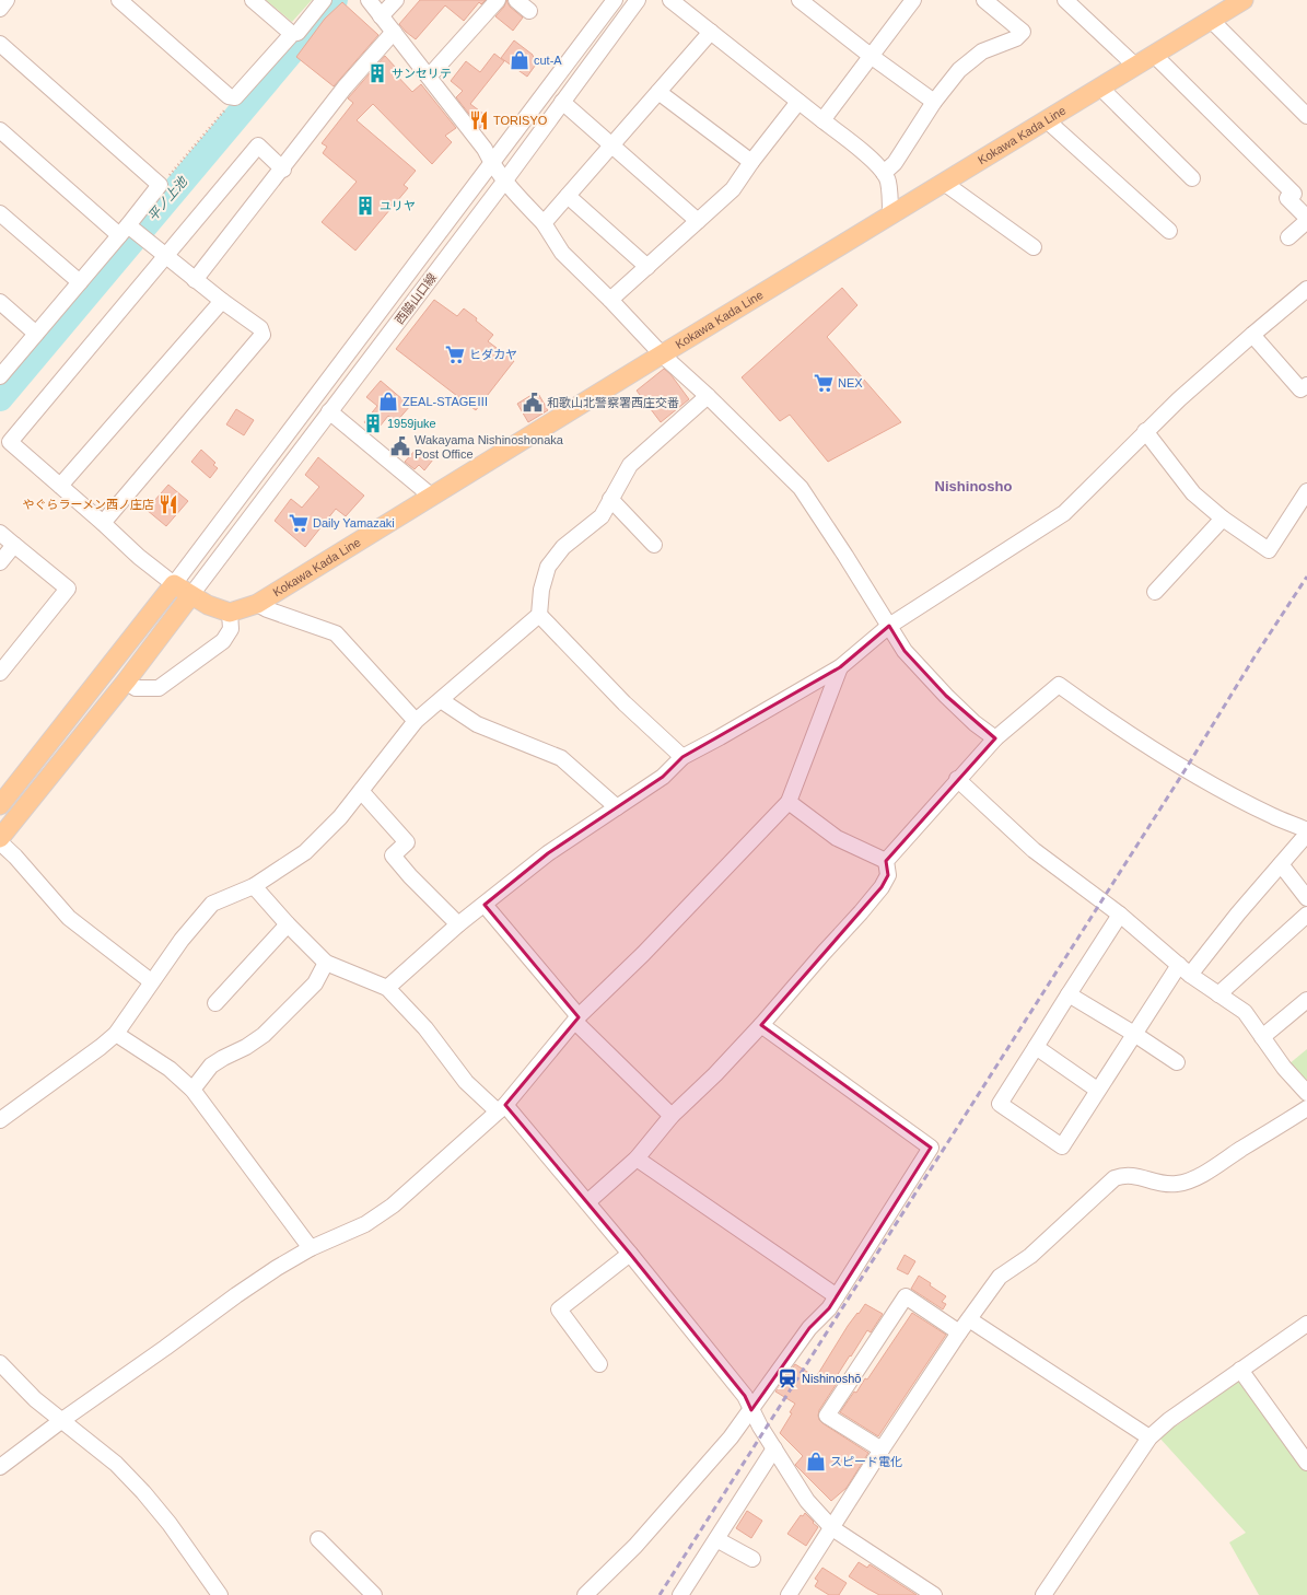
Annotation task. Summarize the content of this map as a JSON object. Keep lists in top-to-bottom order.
{
  "streets": {
    "main road": ["Kokawa Kada Line"],
    "street": ["西脇山口線"]
  },
  "districts": ["Nishinosho"],
  "water": ["平ノ上池"],
  "places": {
    "shop": ["cut-A", "ZEAL-STAGEⅢ", "スピード電化"],
    "building": ["サンセリテ", "ユリヤ", "1959juke"],
    "restaurant": ["TORISYO", "やぐらラーメン西ノ庄店"],
    "supermarket": ["ヒダカヤ", "NEX", "Daily Yamazaki"],
    "public building": ["和歌山北警察署西庄交番", "Wakayama Nishinoshonaka Post Office"],
    "station": ["Nishinoshō"]
  }
}
